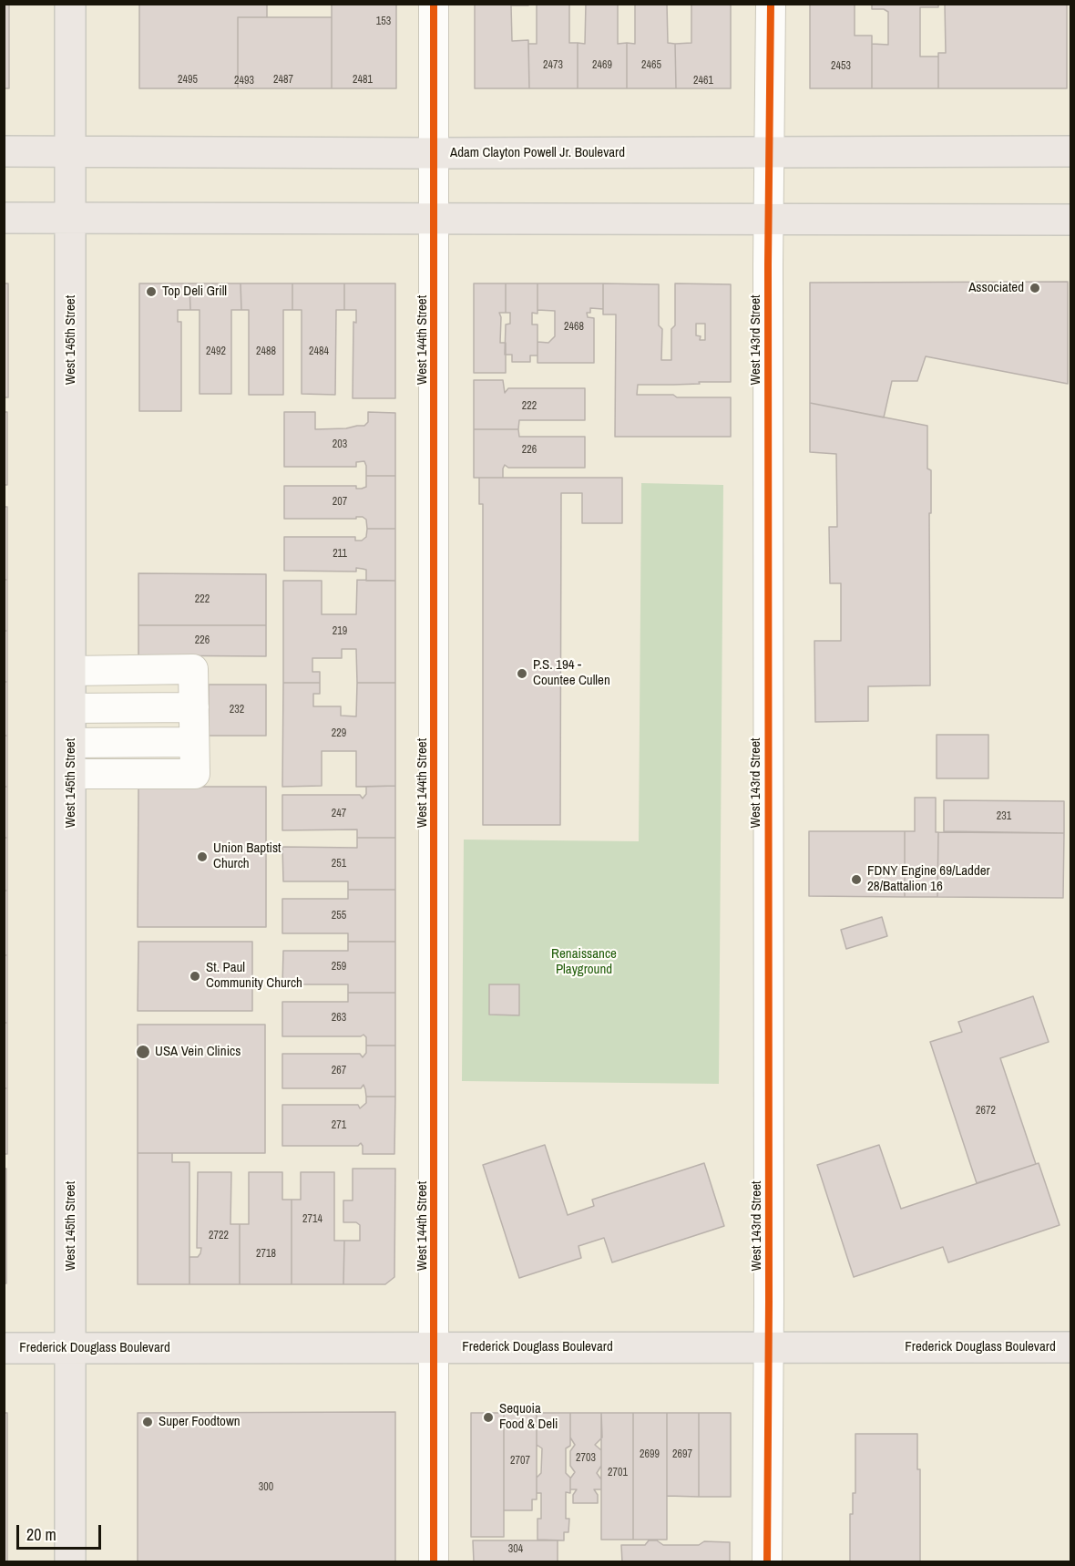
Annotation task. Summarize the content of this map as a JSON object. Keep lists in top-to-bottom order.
{
  "streets": {
    "main road": ["Adam Clayton Powell Jr. Boulevard", "West 145th Street", "Frederick Douglass Boulevard"],
    "street": ["West 144th Street", "West 143rd Street"]
  },
  "crossings": [
    ["Adam Clayton Powell Jr. Boulevard", "West 145th Street"],
    ["Adam Clayton Powell Jr. Boulevard", "West 144th Street"],
    ["Adam Clayton Powell Jr. Boulevard", "West 143rd Street"],
    ["West 145th Street", "Frederick Douglass Boulevard"],
    ["West 144th Street", "Frederick Douglass Boulevard"],
    ["West 143rd Street", "Frederick Douglass Boulevard"]
  ],
  "parks": ["Renaissance Playground"],
  "places": [
    "Associated",
    "Top Deli Grill",
    "P.S. 194 - Countee Cullen",
    "Union Baptist Church",
    "FDNY Engine 69/Ladder 28/Battalion 16",
    "St. Paul Community Church",
    "USA Vein Clinics",
    "Sequoia Food & Deli",
    "Super Foodtown"
  ],
  "house_numbers": [
    "153",
    "2473",
    "2469",
    "2465",
    "2453",
    "2495",
    "2487",
    "2481",
    "2493",
    "2461",
    "2468",
    "2492",
    "2488",
    "2484",
    "222",
    "203",
    "226",
    "207",
    "211",
    "222",
    "219",
    "226",
    "232",
    "229",
    "247",
    "231",
    "251",
    "255",
    "259",
    "263",
    "267",
    "2672",
    "271",
    "2714",
    "2722",
    "2718",
    "2699",
    "2697",
    "2703",
    "2707",
    "2701",
    "300",
    "304"
  ],
  "scale_bar": "20 m"
}
